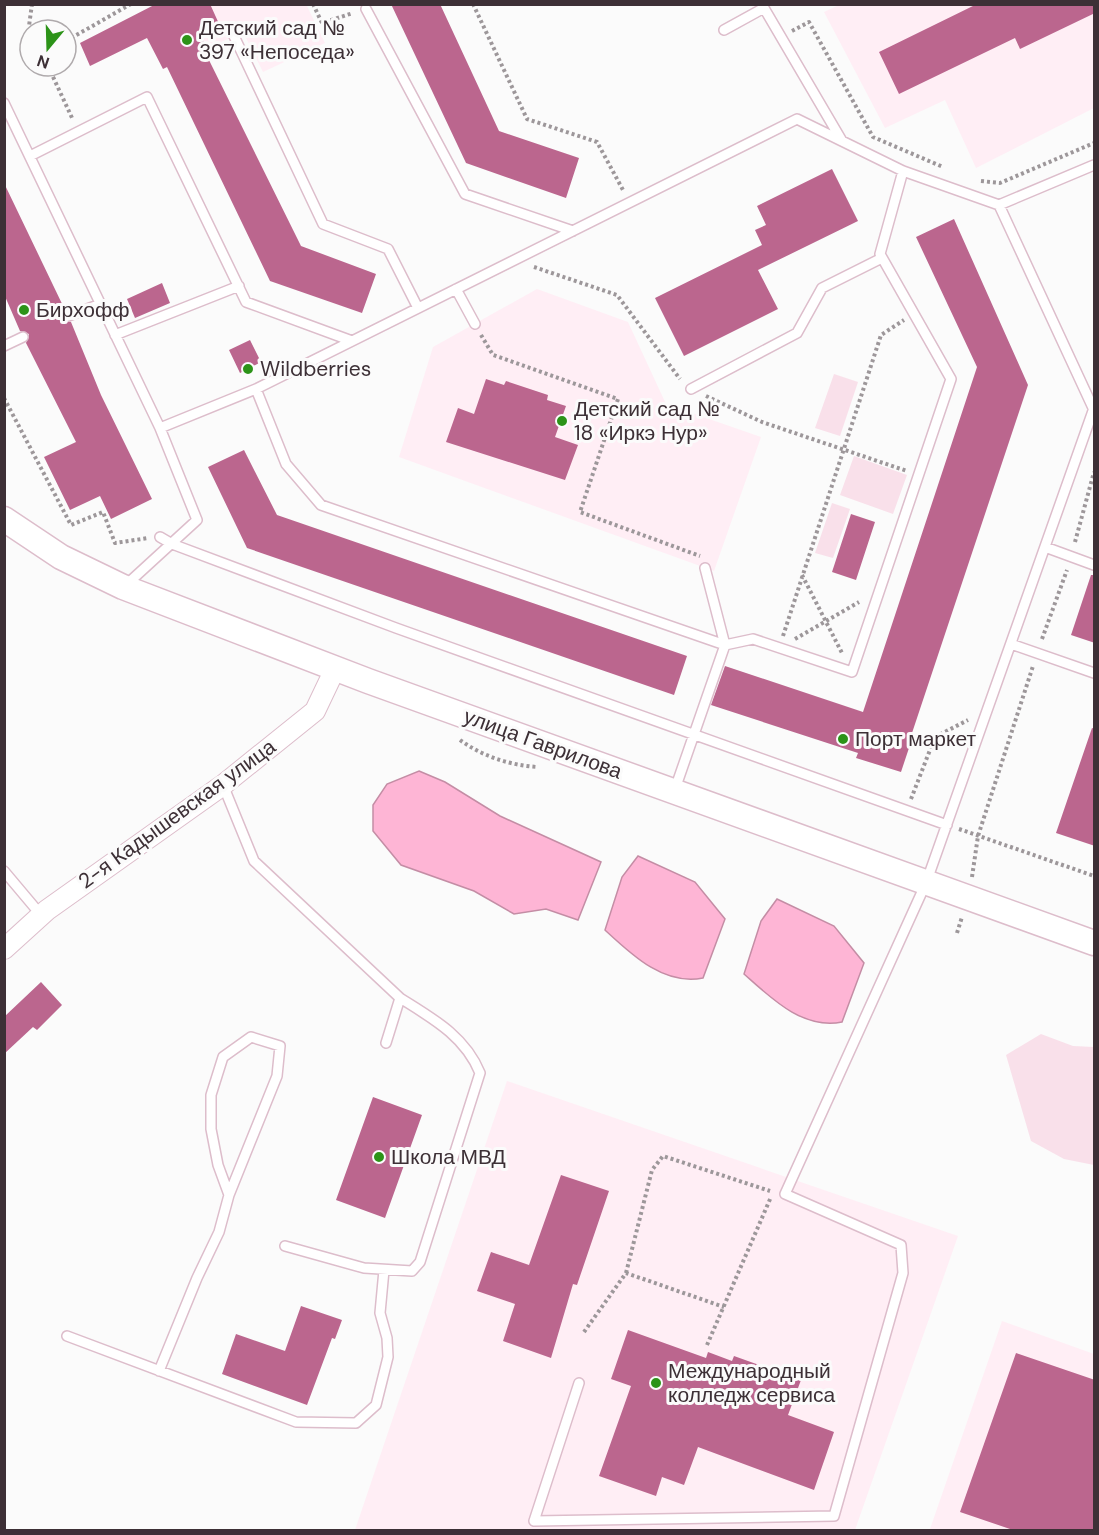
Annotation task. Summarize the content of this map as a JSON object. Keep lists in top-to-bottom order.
{
  "streets": {
    "street": ["улица Гаврилова", "2-я Кадышевская улица"]
  },
  "crossings": [
    ["улица Гаврилова", "2-я Кадышевская улица"]
  ],
  "places": [
    "Детский сад № 397 «Непоседа»",
    "Бирхофф",
    "Wildberries",
    "Детский сад № 18 «Иркэ Нур»",
    "Порт маркет",
    "Школа МВД",
    "Международный колледж сервиса"
  ],
  "north": "bottom"
}
